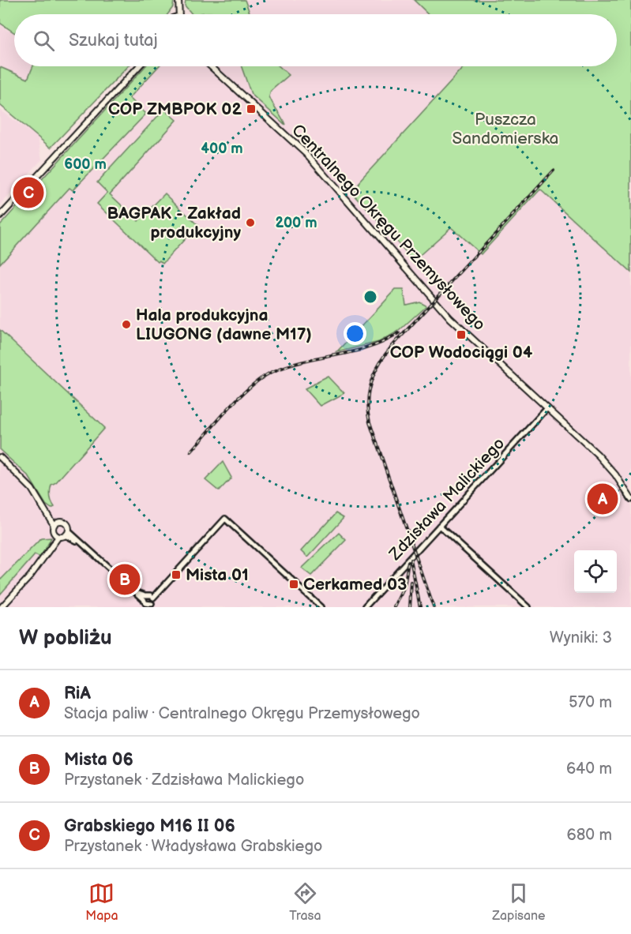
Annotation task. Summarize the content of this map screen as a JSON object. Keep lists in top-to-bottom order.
{
  "streets": {
    "street": ["Centralnego Okręgu Przemysłowego", "Zdzisława Malickiego"]
  },
  "crossings": [
    ["Centralnego Okręgu Przemysłowego", "Zdzisława Malickiego"]
  ],
  "parks": ["Puszcza Sandomierska"],
  "places": {
    "transit": [
      "COP ZMBPOK 02",
      "COP Wodociągi 04",
      "Mista 01",
      "Cerkamed 03"
    ],
    "other": ["BAGPAK - Zakład produkcyjny", "Hala produkcyjna LIUGONG (dawne M17)"]
  },
  "page": {
    "search": "Szukaj tutaj",
    "pins": ["C", "A", "B"],
    "heading": ["W pobliżu", "Wyniki: 3"],
    "list": [
      {
        "mark": "A",
        "name": "RiA",
        "note": "Stacja paliw · Centralnego Okręgu Przemysłowego",
        "value": "570 m"
      },
      {
        "mark": "B",
        "name": "Mista 06",
        "note": "Przystanek · Zdzisława Malickiego",
        "value": "640 m"
      },
      {
        "mark": "C",
        "name": "Grabskiego M16 II 06",
        "note": "Przystanek · Władysława Grabskiego",
        "value": "680 m"
      }
    ],
    "nav": ["Mapa", "Trasa", "Zapisane"]
  },
  "rings": ["400 m", "600 m", "200 m"]
}
